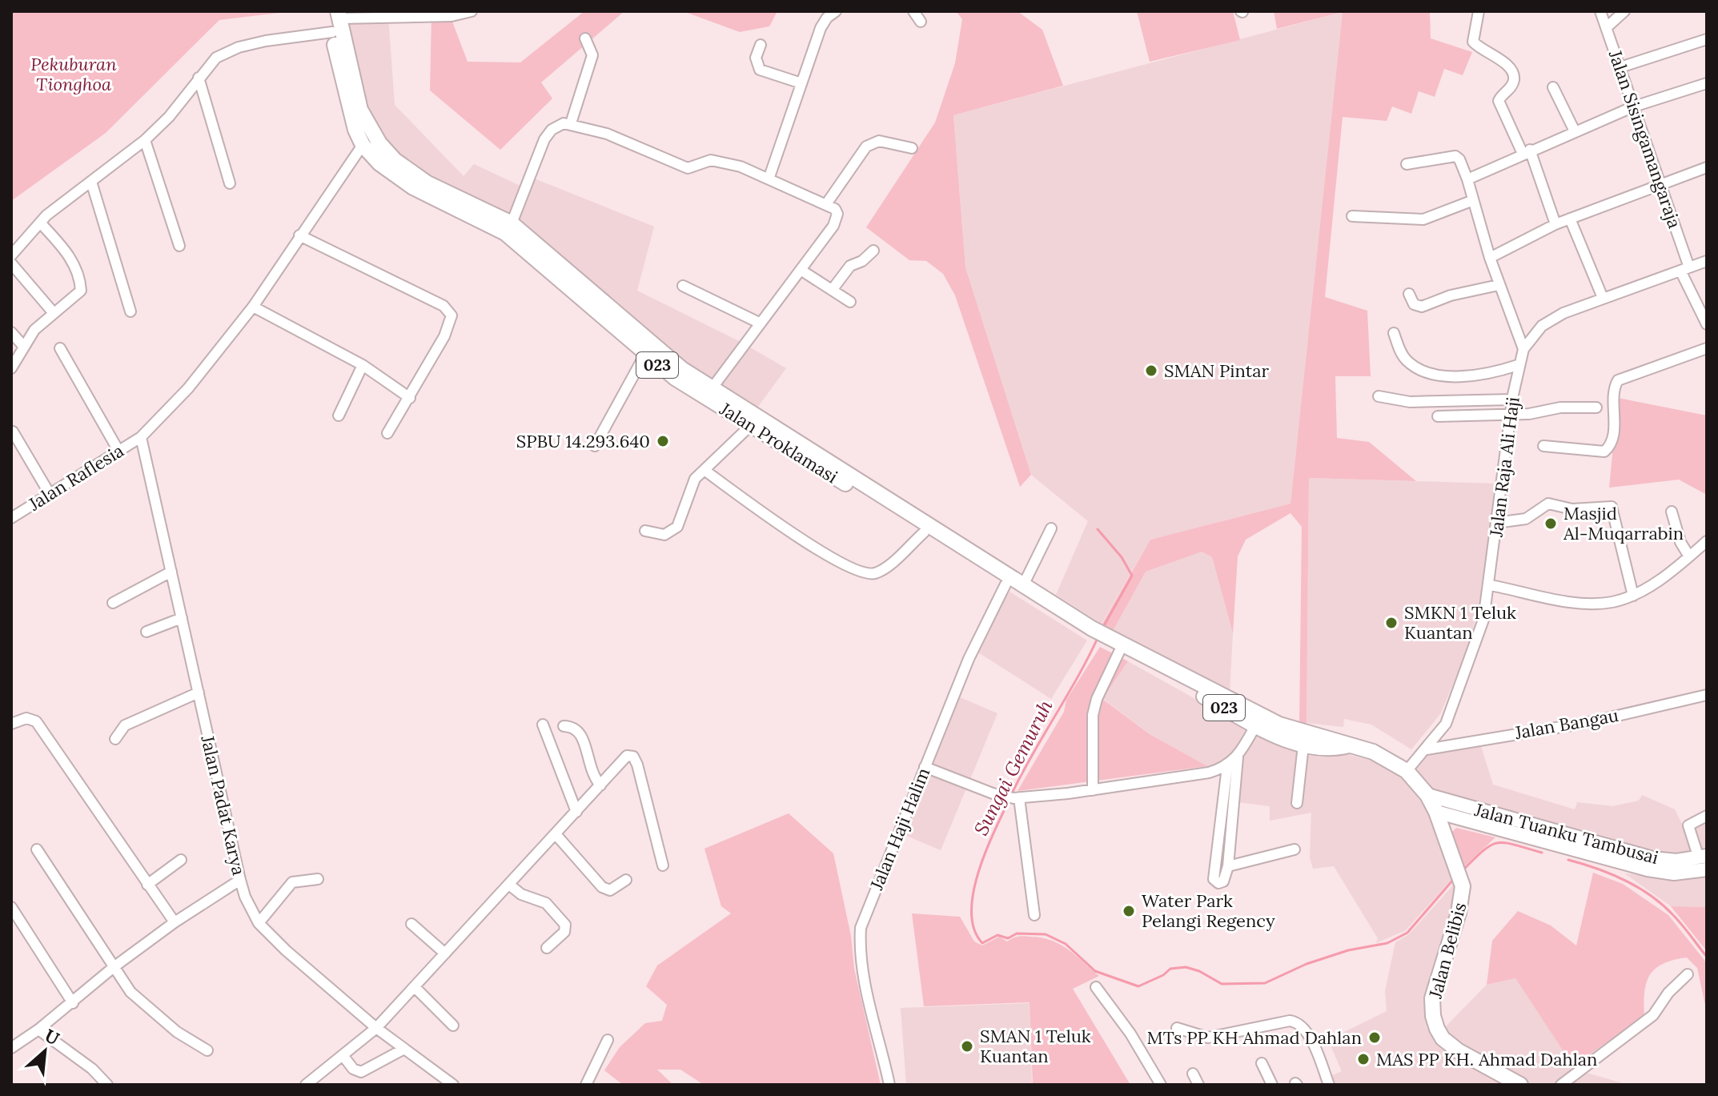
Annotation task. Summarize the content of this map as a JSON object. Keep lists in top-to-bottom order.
{
  "streets": {
    "highway": ["023", "Jalan Proklamasi", "Jalan Belibis"],
    "main road": ["Jalan Tuanku Tambusai"],
    "street": [
      "Jalan Sisingamangaraja",
      "Jalan Raja Ali Haji",
      "Jalan Raflesia",
      "Jalan Bangau",
      "Jalan Padat Karya",
      "Jalan Haji Halim"
    ]
  },
  "crossings": [
    ["Jalan Sisingamangaraja", "Jalan Raja Ali Haji"],
    ["Jalan Proklamasi", "Jalan Raja Ali Haji"],
    ["Jalan Proklamasi", "Jalan Raflesia"],
    ["Jalan Proklamasi", "Jalan Haji Halim"],
    ["Jalan Proklamasi", "Jalan Tuanku Tambusai"],
    ["Jalan Proklamasi", "Jalan Belibis"],
    ["Jalan Raja Ali Haji", "Jalan Bangau"],
    ["Jalan Raflesia", "Jalan Padat Karya"],
    ["Jalan Tuanku Tambusai", "Jalan Belibis"]
  ],
  "water": ["Sungai Gemuruh"],
  "parks": ["Pekuburan Tionghoa"],
  "places": [
    "SMAN Pintar",
    "SPBU 14.293.640",
    "Masjid Al-Muqarrabin",
    "SMKN 1 Teluk Kuantan",
    "Water Park Pelangi Regency",
    "MTs PP KH Ahmad Dahlan",
    "SMAN 1 Teluk Kuantan",
    "MAS PP KH. Ahmad Dahlan"
  ],
  "north": "top right"
}
